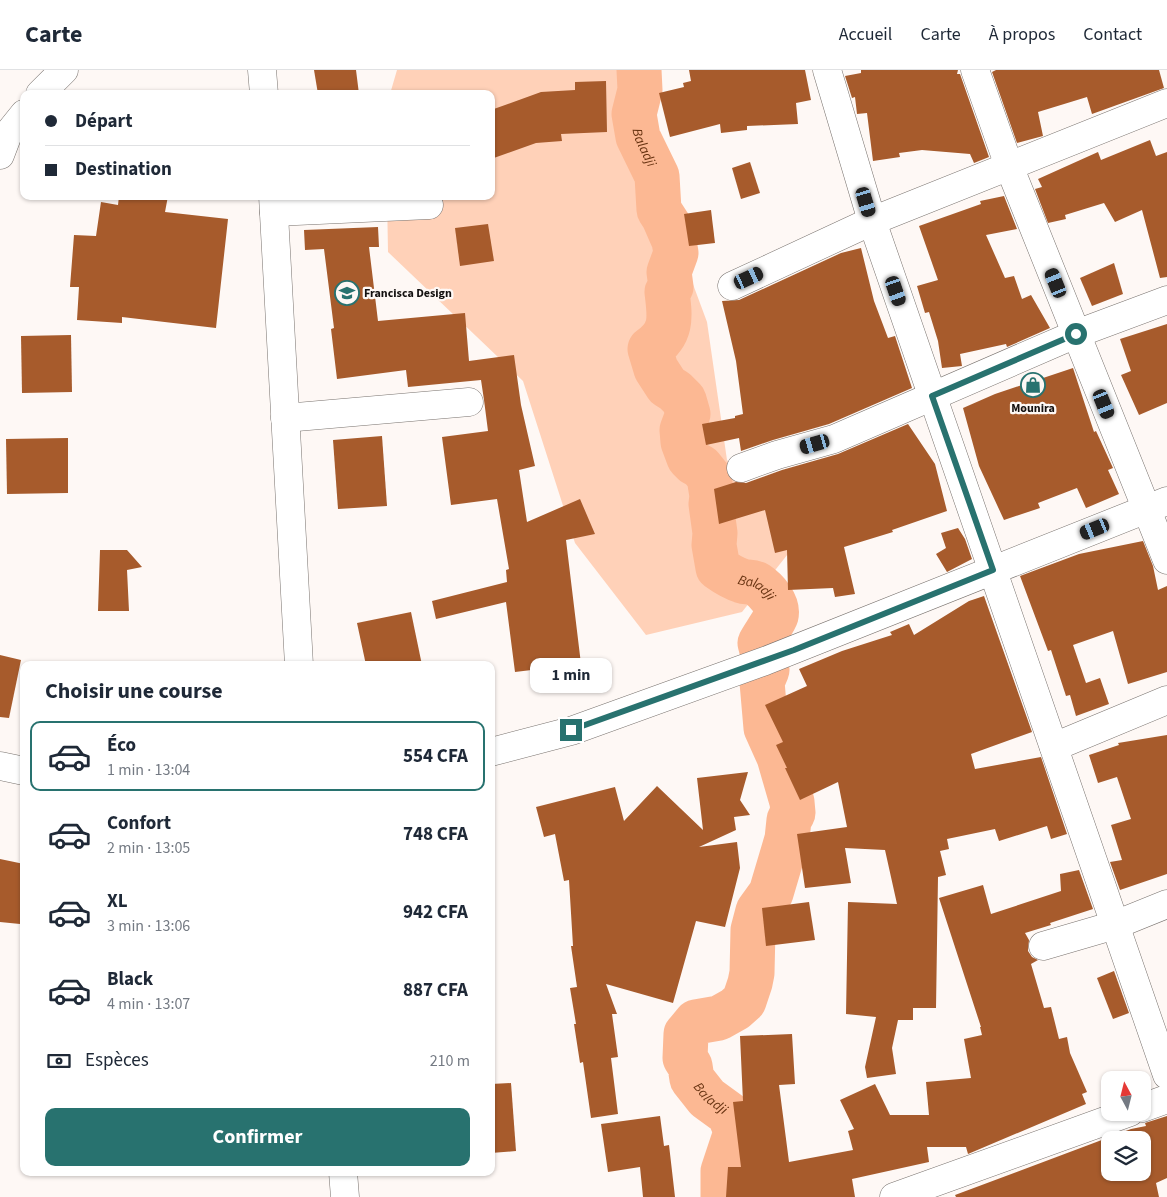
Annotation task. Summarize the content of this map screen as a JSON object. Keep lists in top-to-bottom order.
{
  "water": ["Baladji"],
  "places": {
    "school or university": ["Francisca Design"],
    "shop": ["Mounira"]
  },
  "north": "top",
  "page": {
    "header": "Carte",
    "nav": [
      "Accueil",
      "Carte",
      "À propos",
      "Contact"
    ],
    "banner": ["Départ", "Destination"],
    "bubble": "1 min",
    "heading": "Choisir une course",
    "list": [
      {
        "name": "Éco",
        "note": "1 min · 13:04",
        "value": "554 CFA"
      },
      {
        "name": "Confort",
        "note": "2 min · 13:05",
        "value": "748 CFA"
      },
      {
        "name": "XL",
        "note": "3 min · 13:06",
        "value": "942 CFA"
      },
      {
        "name": "Black",
        "note": "4 min · 13:07",
        "value": "887 CFA"
      }
    ],
    "pay": ["Espèces", "210 m"],
    "buttons": "Confirmer"
  }
}
